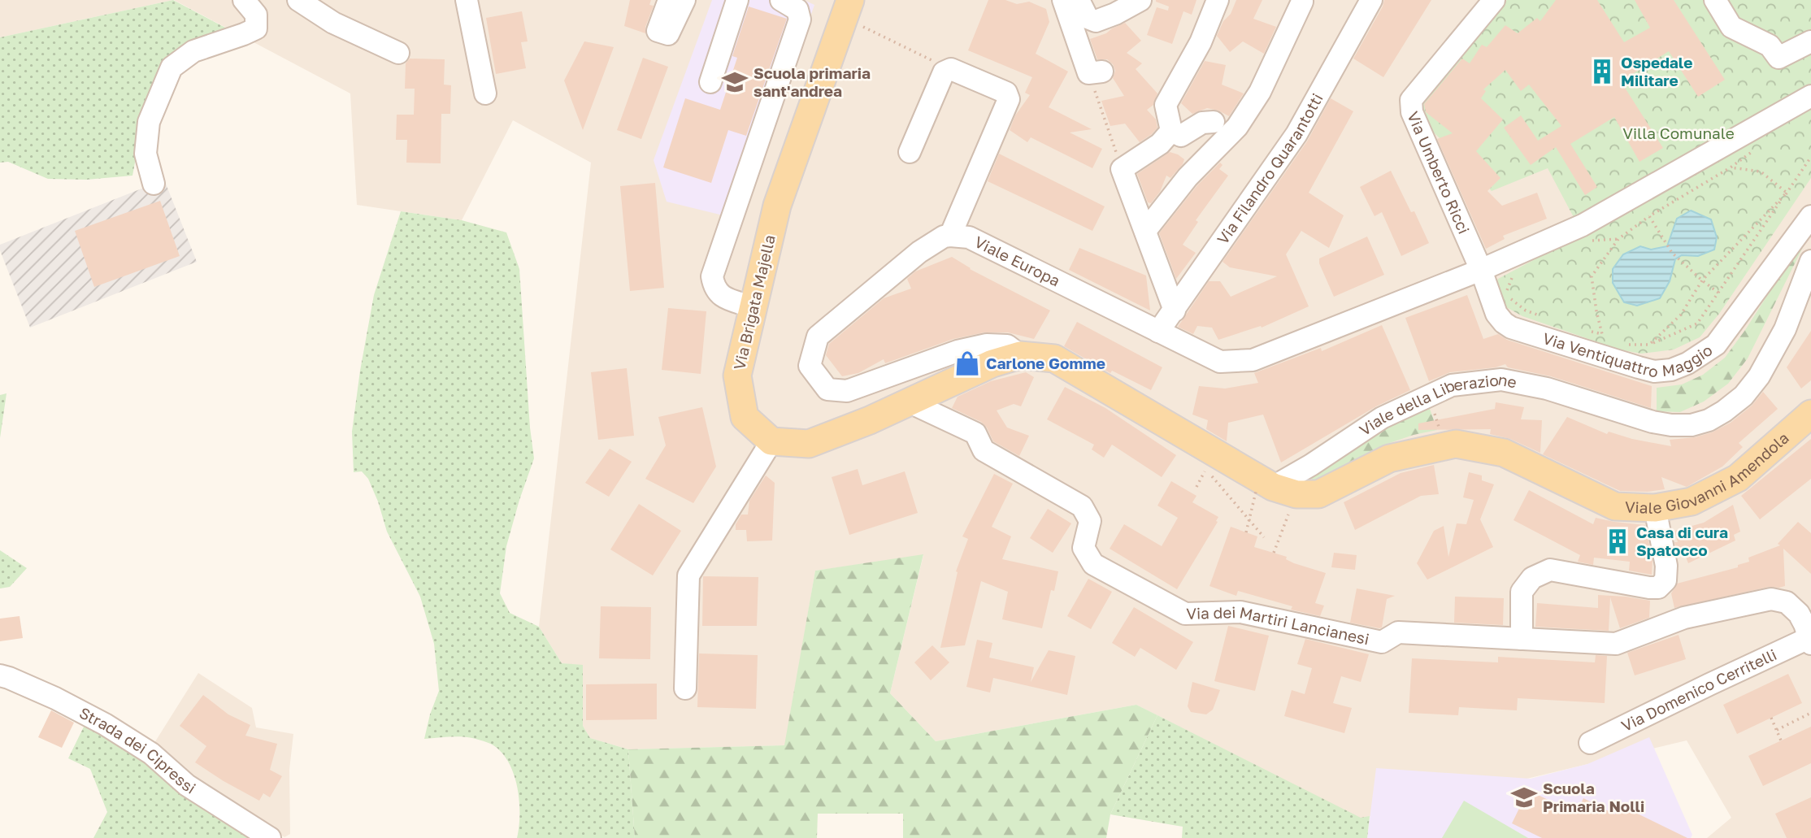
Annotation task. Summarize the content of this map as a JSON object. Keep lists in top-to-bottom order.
{
  "streets": {
    "main road": ["Via Brigata Majella", "Viale Giovanni Amendola"],
    "street": [
      "Via Filandro Quarantotti",
      "Via Umberto Ricci",
      "Viale Europa",
      "Via Ventiquattro Maggio",
      "Viale della Liberazione",
      "Via dei Martiri Lancianesi",
      "Via Domenico Cerritelli",
      "Strada dei Cipressi"
    ]
  },
  "crossings": [
    ["Via Filandro Quarantotti", "Viale Europa"],
    ["Via Umberto Ricci", "Viale Europa"],
    ["Via Umberto Ricci", "Via Ventiquattro Maggio"],
    ["Viale Europa", "Via Ventiquattro Maggio"],
    ["Viale della Liberazione", "Viale Giovanni Amendola"],
    ["Via dei Martiri Lancianesi", "Via Domenico Cerritelli"]
  ],
  "parks": ["Villa Comunale"],
  "places": {
    "building": ["Ospedale Militare", "Casa di cura Spatocco"],
    "school or university": ["Scuola primaria sant'andrea", "Scuola Primaria Nolli"],
    "shop": ["Carlone Gomme"]
  }
}
